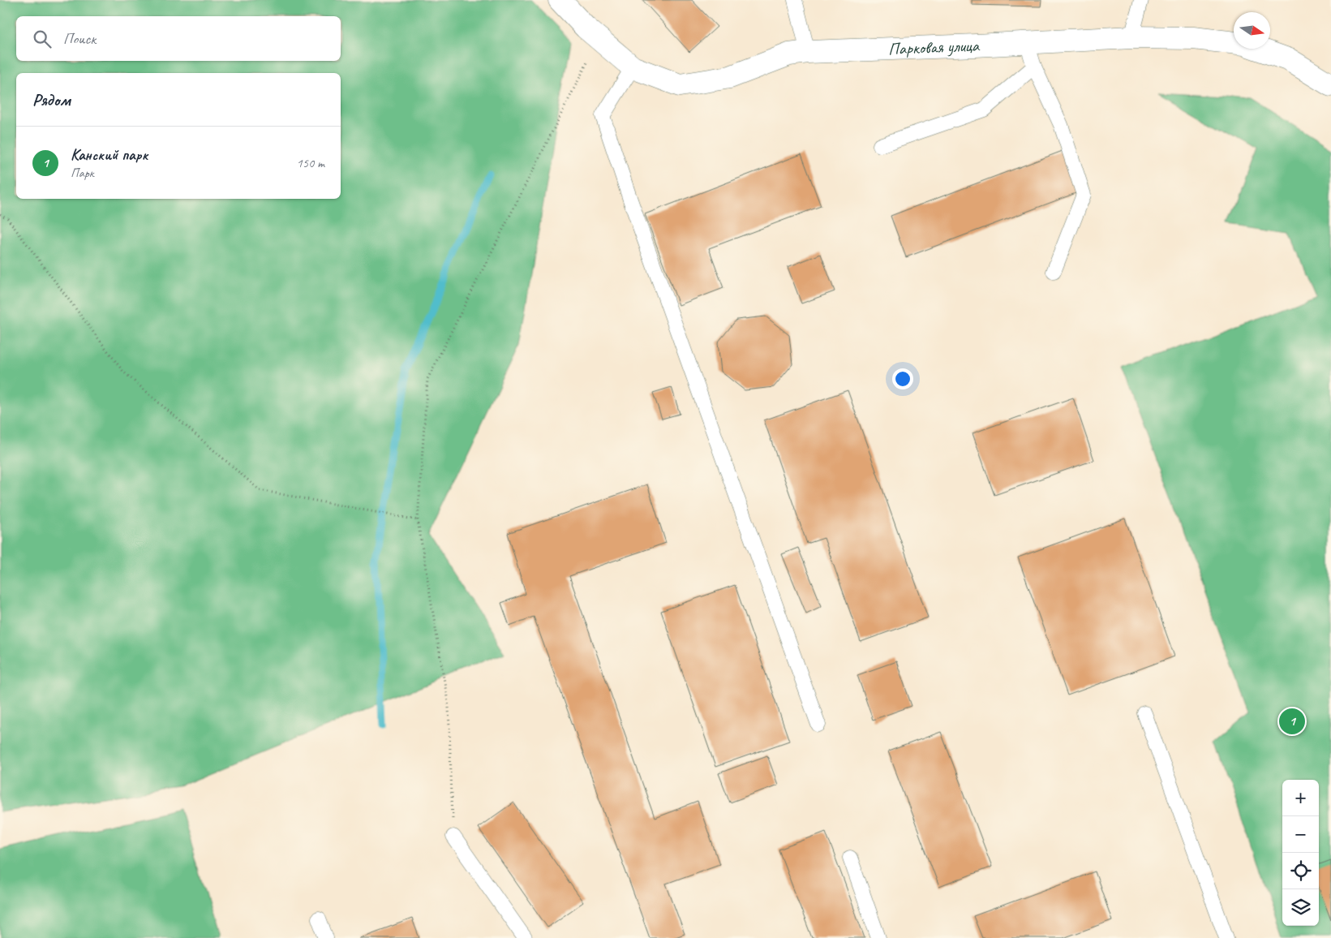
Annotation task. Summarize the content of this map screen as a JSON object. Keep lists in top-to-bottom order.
{
  "streets": {
    "street": ["Парковая улица"]
  },
  "north": "right",
  "page": {
    "search": "Поиск",
    "heading": "Рядом",
    "list": [
      {
        "mark": "1",
        "name": "Канский парк",
        "note": "Парк",
        "value": "150 m"
      }
    ],
    "pins": "1",
    "map_buttons": ["+", "−"]
  }
}
